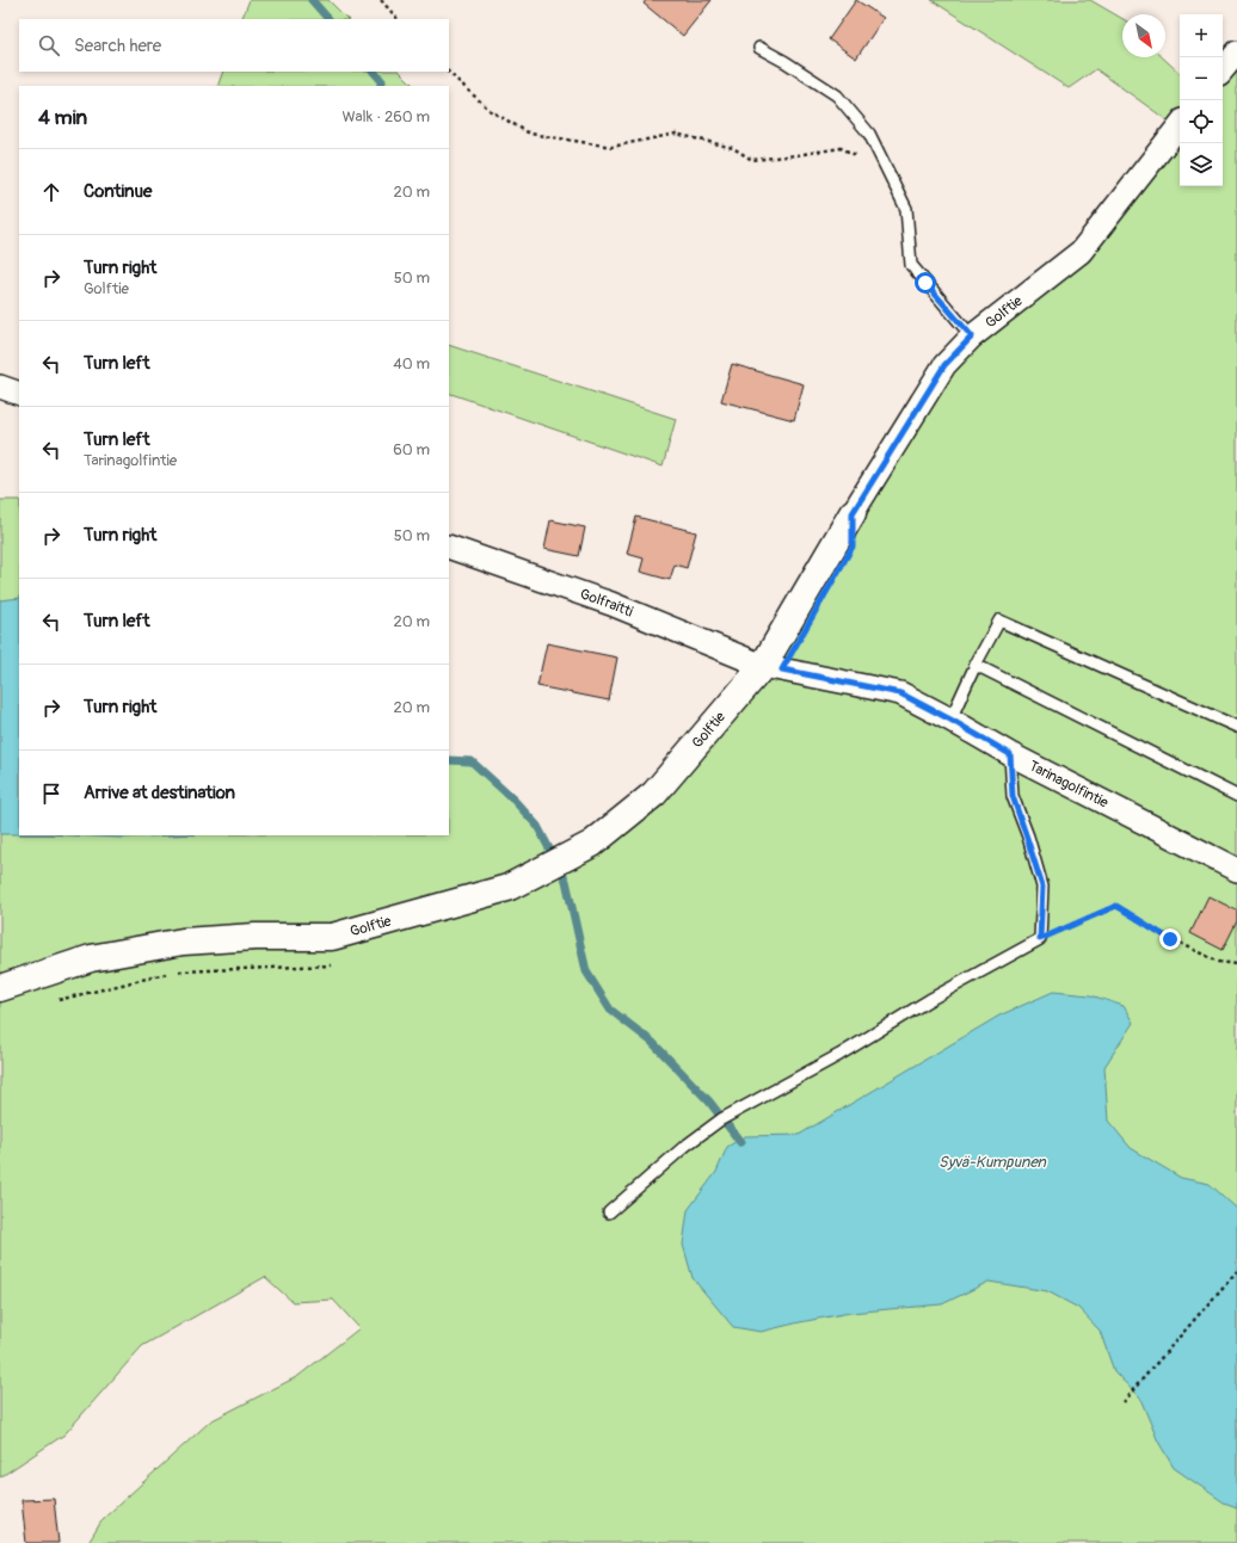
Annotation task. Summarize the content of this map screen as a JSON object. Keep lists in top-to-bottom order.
{
  "streets": {
    "street": ["Golftie", "Golfraitti", "Tarinagolfintie"]
  },
  "crossings": [
    ["Golftie", "Golfraitti"],
    ["Golftie", "Tarinagolfintie"],
    ["Golfraitti", "Tarinagolfintie"]
  ],
  "water": ["Syvä-Kumpunen"],
  "north": "bottom right",
  "page": {
    "map_buttons": ["+", "−"],
    "search": "Search here",
    "heading": ["4 min", "Walk · 260 m"],
    "list": [
      ["Continue", "20 m"],
      ["Turn right", "Golftie", "50 m"],
      ["Turn left", "40 m"],
      ["Turn left", "Tarinagolfintie", "60 m"],
      ["Turn right", "50 m"],
      ["Turn left", "20 m"],
      ["Turn right", "20 m"],
      "Arrive at destination"
    ]
  }
}
